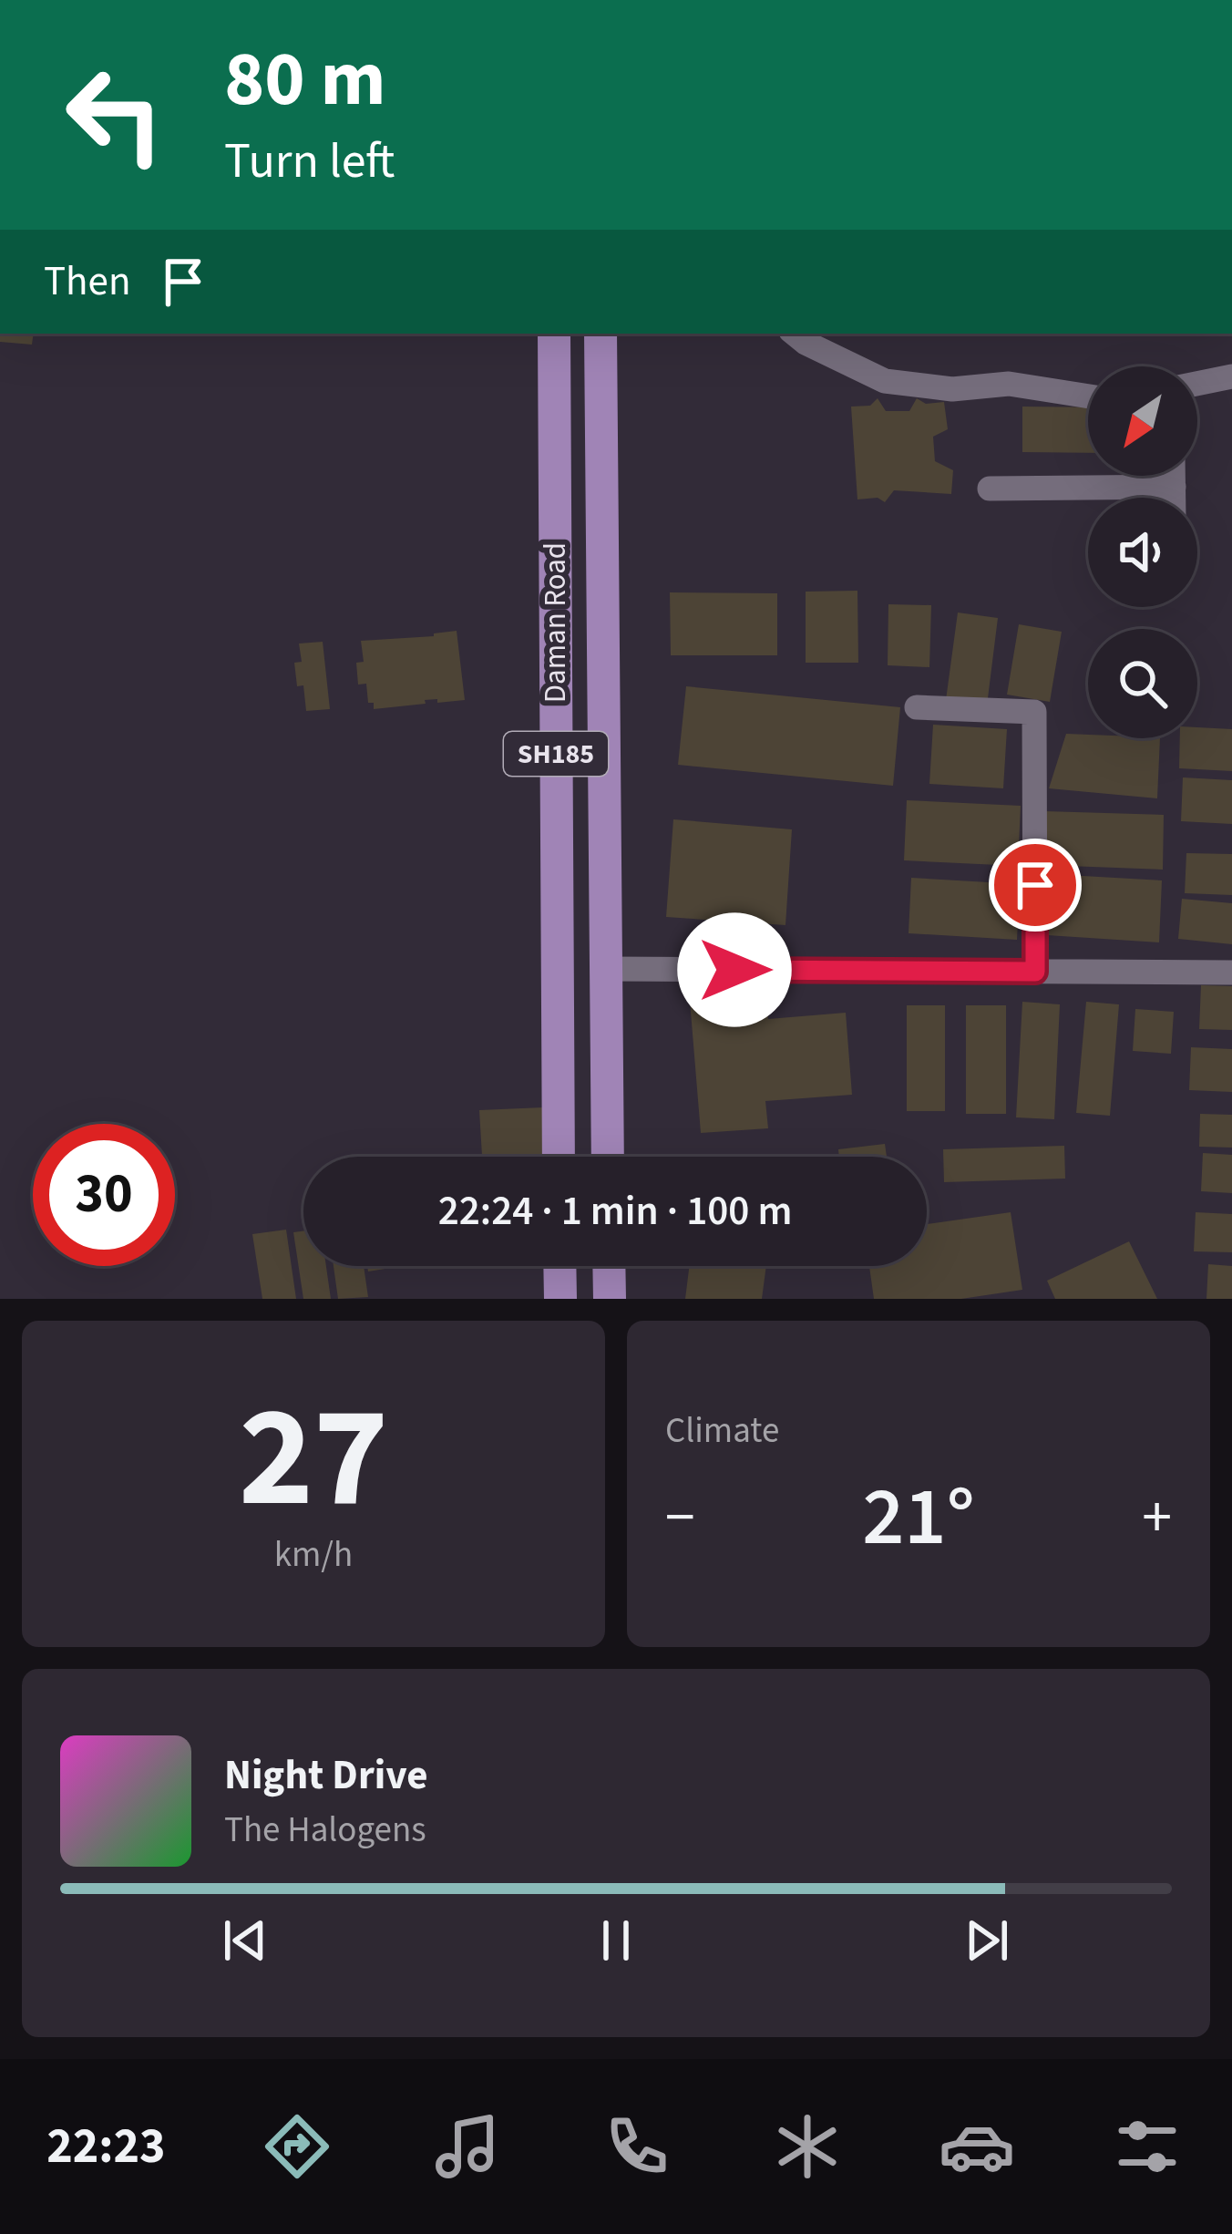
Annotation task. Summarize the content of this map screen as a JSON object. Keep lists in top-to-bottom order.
{
  "streets": {
    "main road": ["Daman Road", "SH185"]
  },
  "north": "bottom left",
  "page": {
    "turn": ["80 m", "Turn left"],
    "then": "Then",
    "limit": "30",
    "trip": "22:24 · 1 min · 100 m",
    "tile": [
      ["27", "km/h"],
      "Climate"
    ],
    "heat": ["−", "21°", "+"],
    "song": ["Night Drive", "The Halogens"],
    "tabs": "22:23"
  }
}
